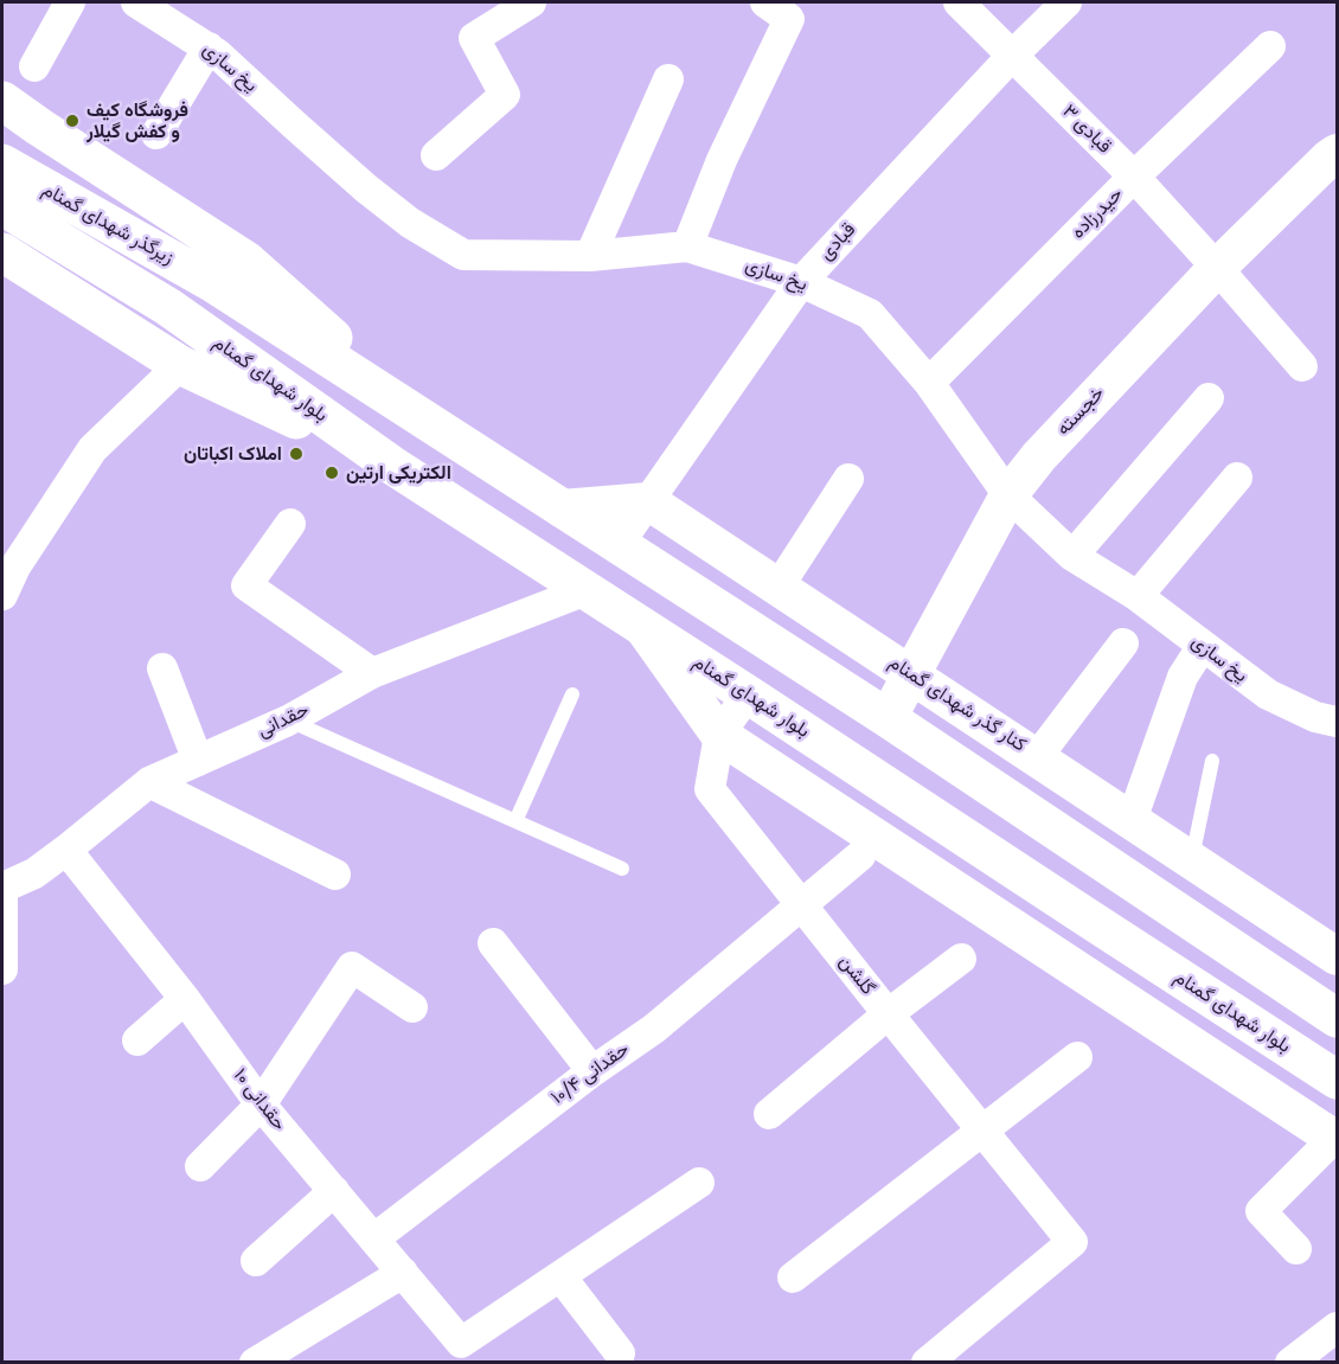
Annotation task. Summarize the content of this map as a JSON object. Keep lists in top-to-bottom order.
{
  "streets": {
    "highway": ["زیرگذر شهدای گمنام", "بلوار شهدای گمنام"],
    "street": [
      "یخ سازی",
      "قبادی ۳",
      "حیدرزاده",
      "قبادی",
      "خجسته",
      "کنار گذر شهدای گمنام",
      "حقدانی",
      "گلشن",
      "حقدانی ۱۰/۴",
      "حقدانی ۱۰"
    ]
  },
  "crossings": [
    ["یخ سازی", "حیدرزاده"],
    ["یخ سازی", "قبادی"],
    ["یخ سازی", "خجسته"],
    ["قبادی ۳", "حیدرزاده"],
    ["قبادی ۳", "قبادی"],
    ["قبادی ۳", "خجسته"],
    ["زیرگذر شهدای گمنام", "بلوار شهدای گمنام"],
    ["قبادی", "کنار گذر شهدای گمنام"],
    ["بلوار شهدای گمنام", "حقدانی"],
    ["بلوار شهدای گمنام", "گلشن"],
    ["خجسته", "کنار گذر شهدای گمنام"],
    ["حقدانی", "حقدانی ۱۰"],
    ["گلشن", "حقدانی ۱۰/۴"],
    ["حقدانی ۱۰/۴", "حقدانی ۱۰"]
  ],
  "places": ["فروشگاه کیف و کفش گیلار", "املاک اکباتان", "الکتریکی ارتین"]
}
